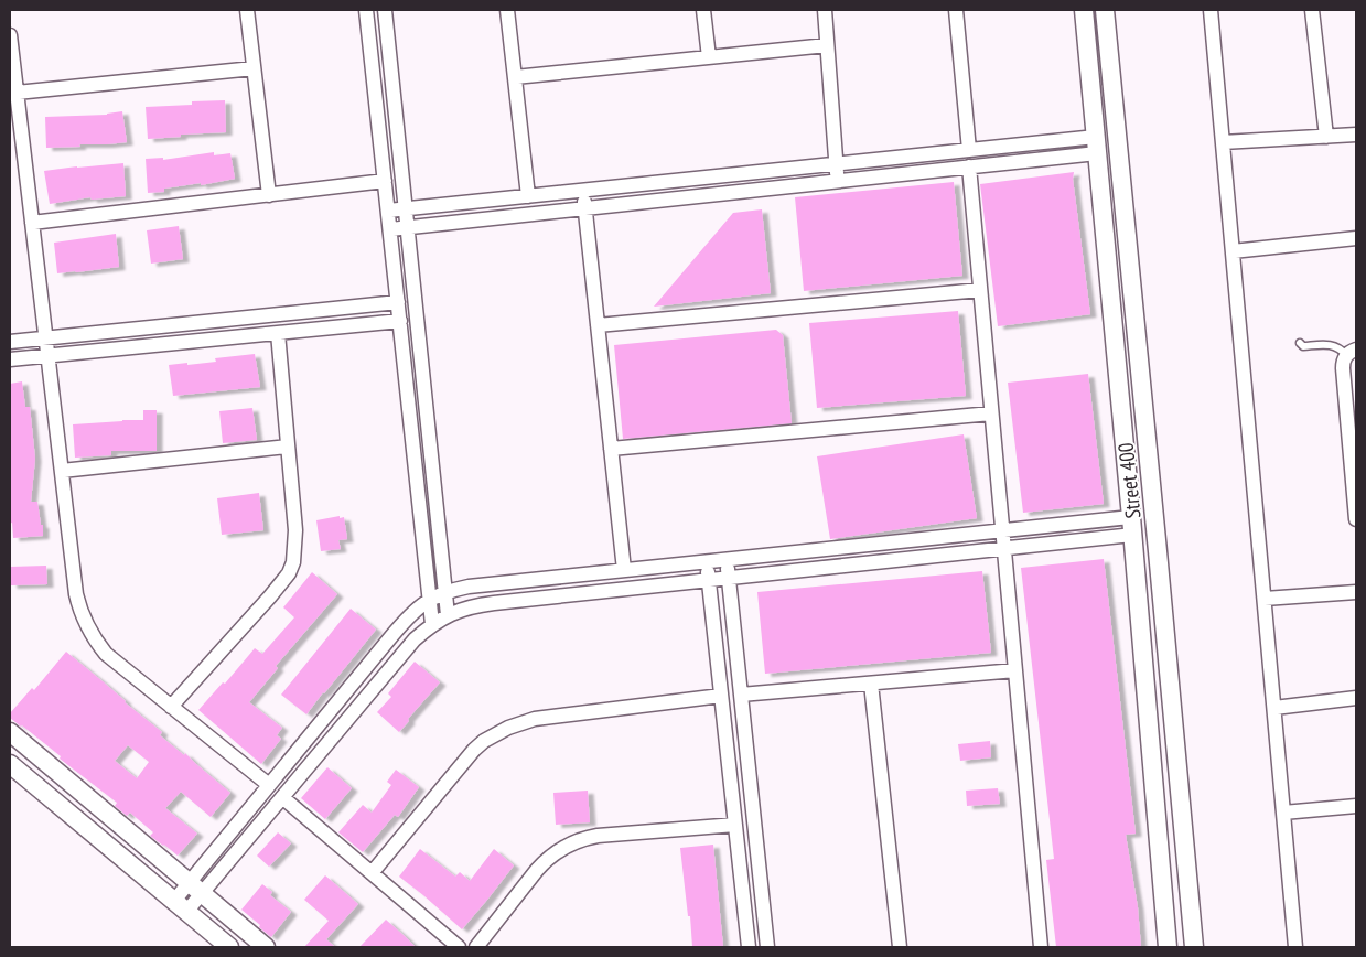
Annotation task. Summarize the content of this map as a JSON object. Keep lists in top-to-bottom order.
{
  "streets": {
    "street": ["Street 400"]
  }
}
